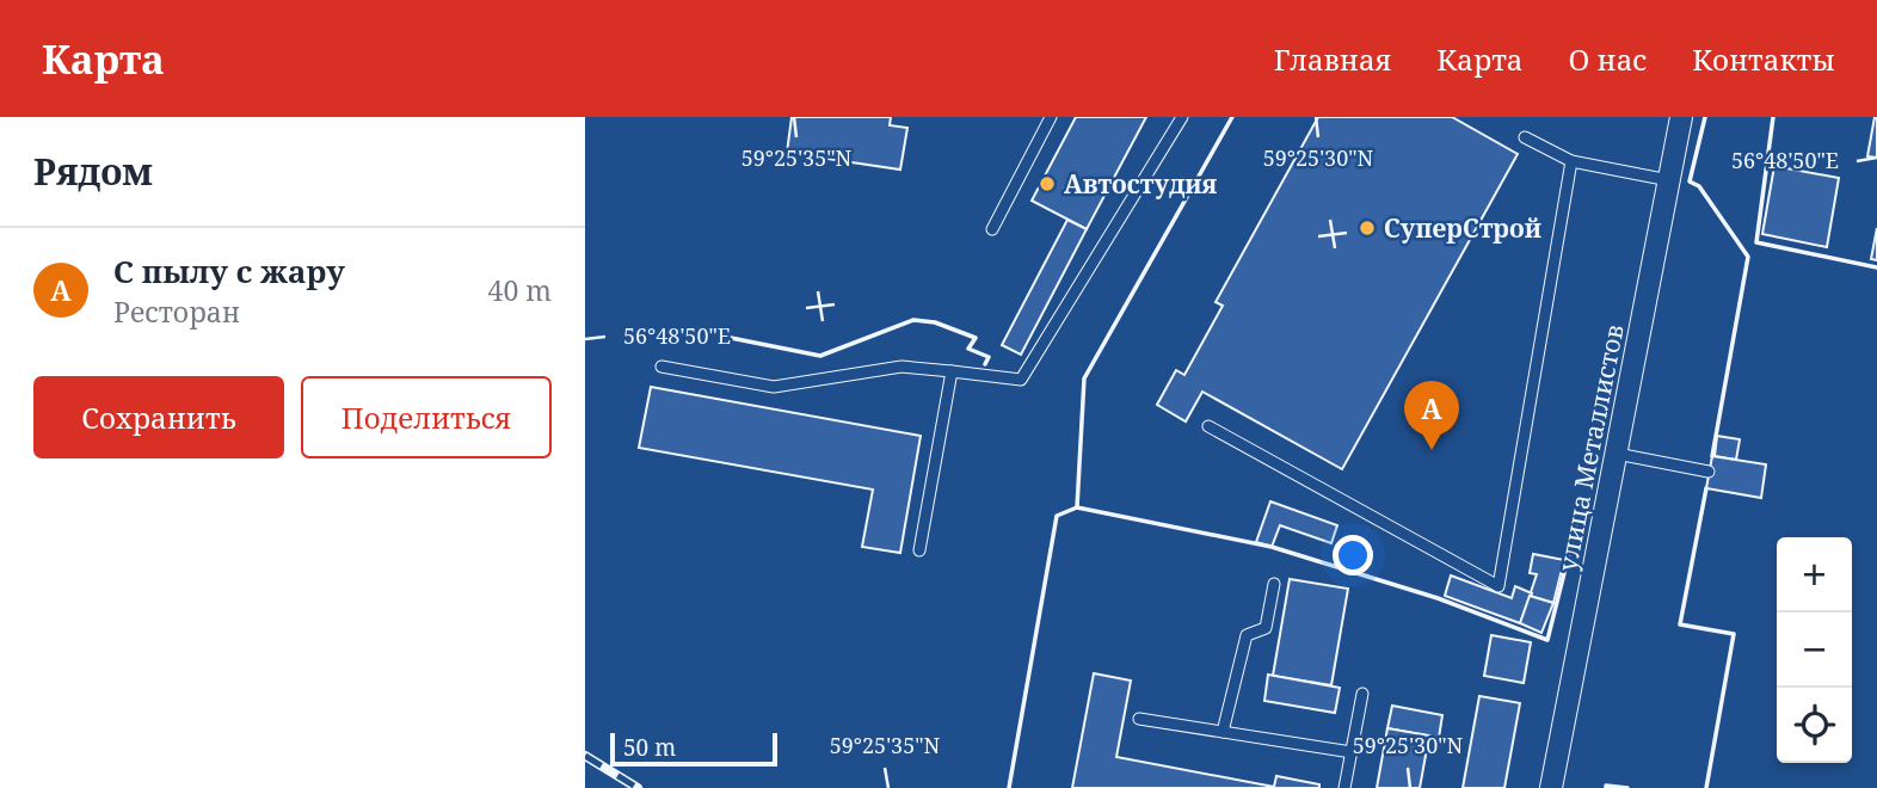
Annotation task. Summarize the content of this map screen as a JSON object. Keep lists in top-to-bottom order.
{
  "streets": {
    "street": ["улица Металлистов"]
  },
  "places": ["Автостудия", "СуперСтрой"],
  "scale_bar": "50 m",
  "page": {
    "header": "Карта",
    "nav": [
      "Главная",
      "Карта",
      "О нас",
      "Контакты"
    ],
    "heading": "Рядом",
    "list": [
      {
        "mark": "A",
        "name": "С пылу с жару",
        "note": "Ресторан",
        "value": "40 m"
      }
    ],
    "buttons": ["Сохранить", "Поделиться"],
    "pins": "A",
    "map_buttons": ["+", "−"],
    "scale": "50 m"
  },
  "coordinates": ["59°25'35\"N", "59°25'30\"N", "56°48'50\"E"]
}
